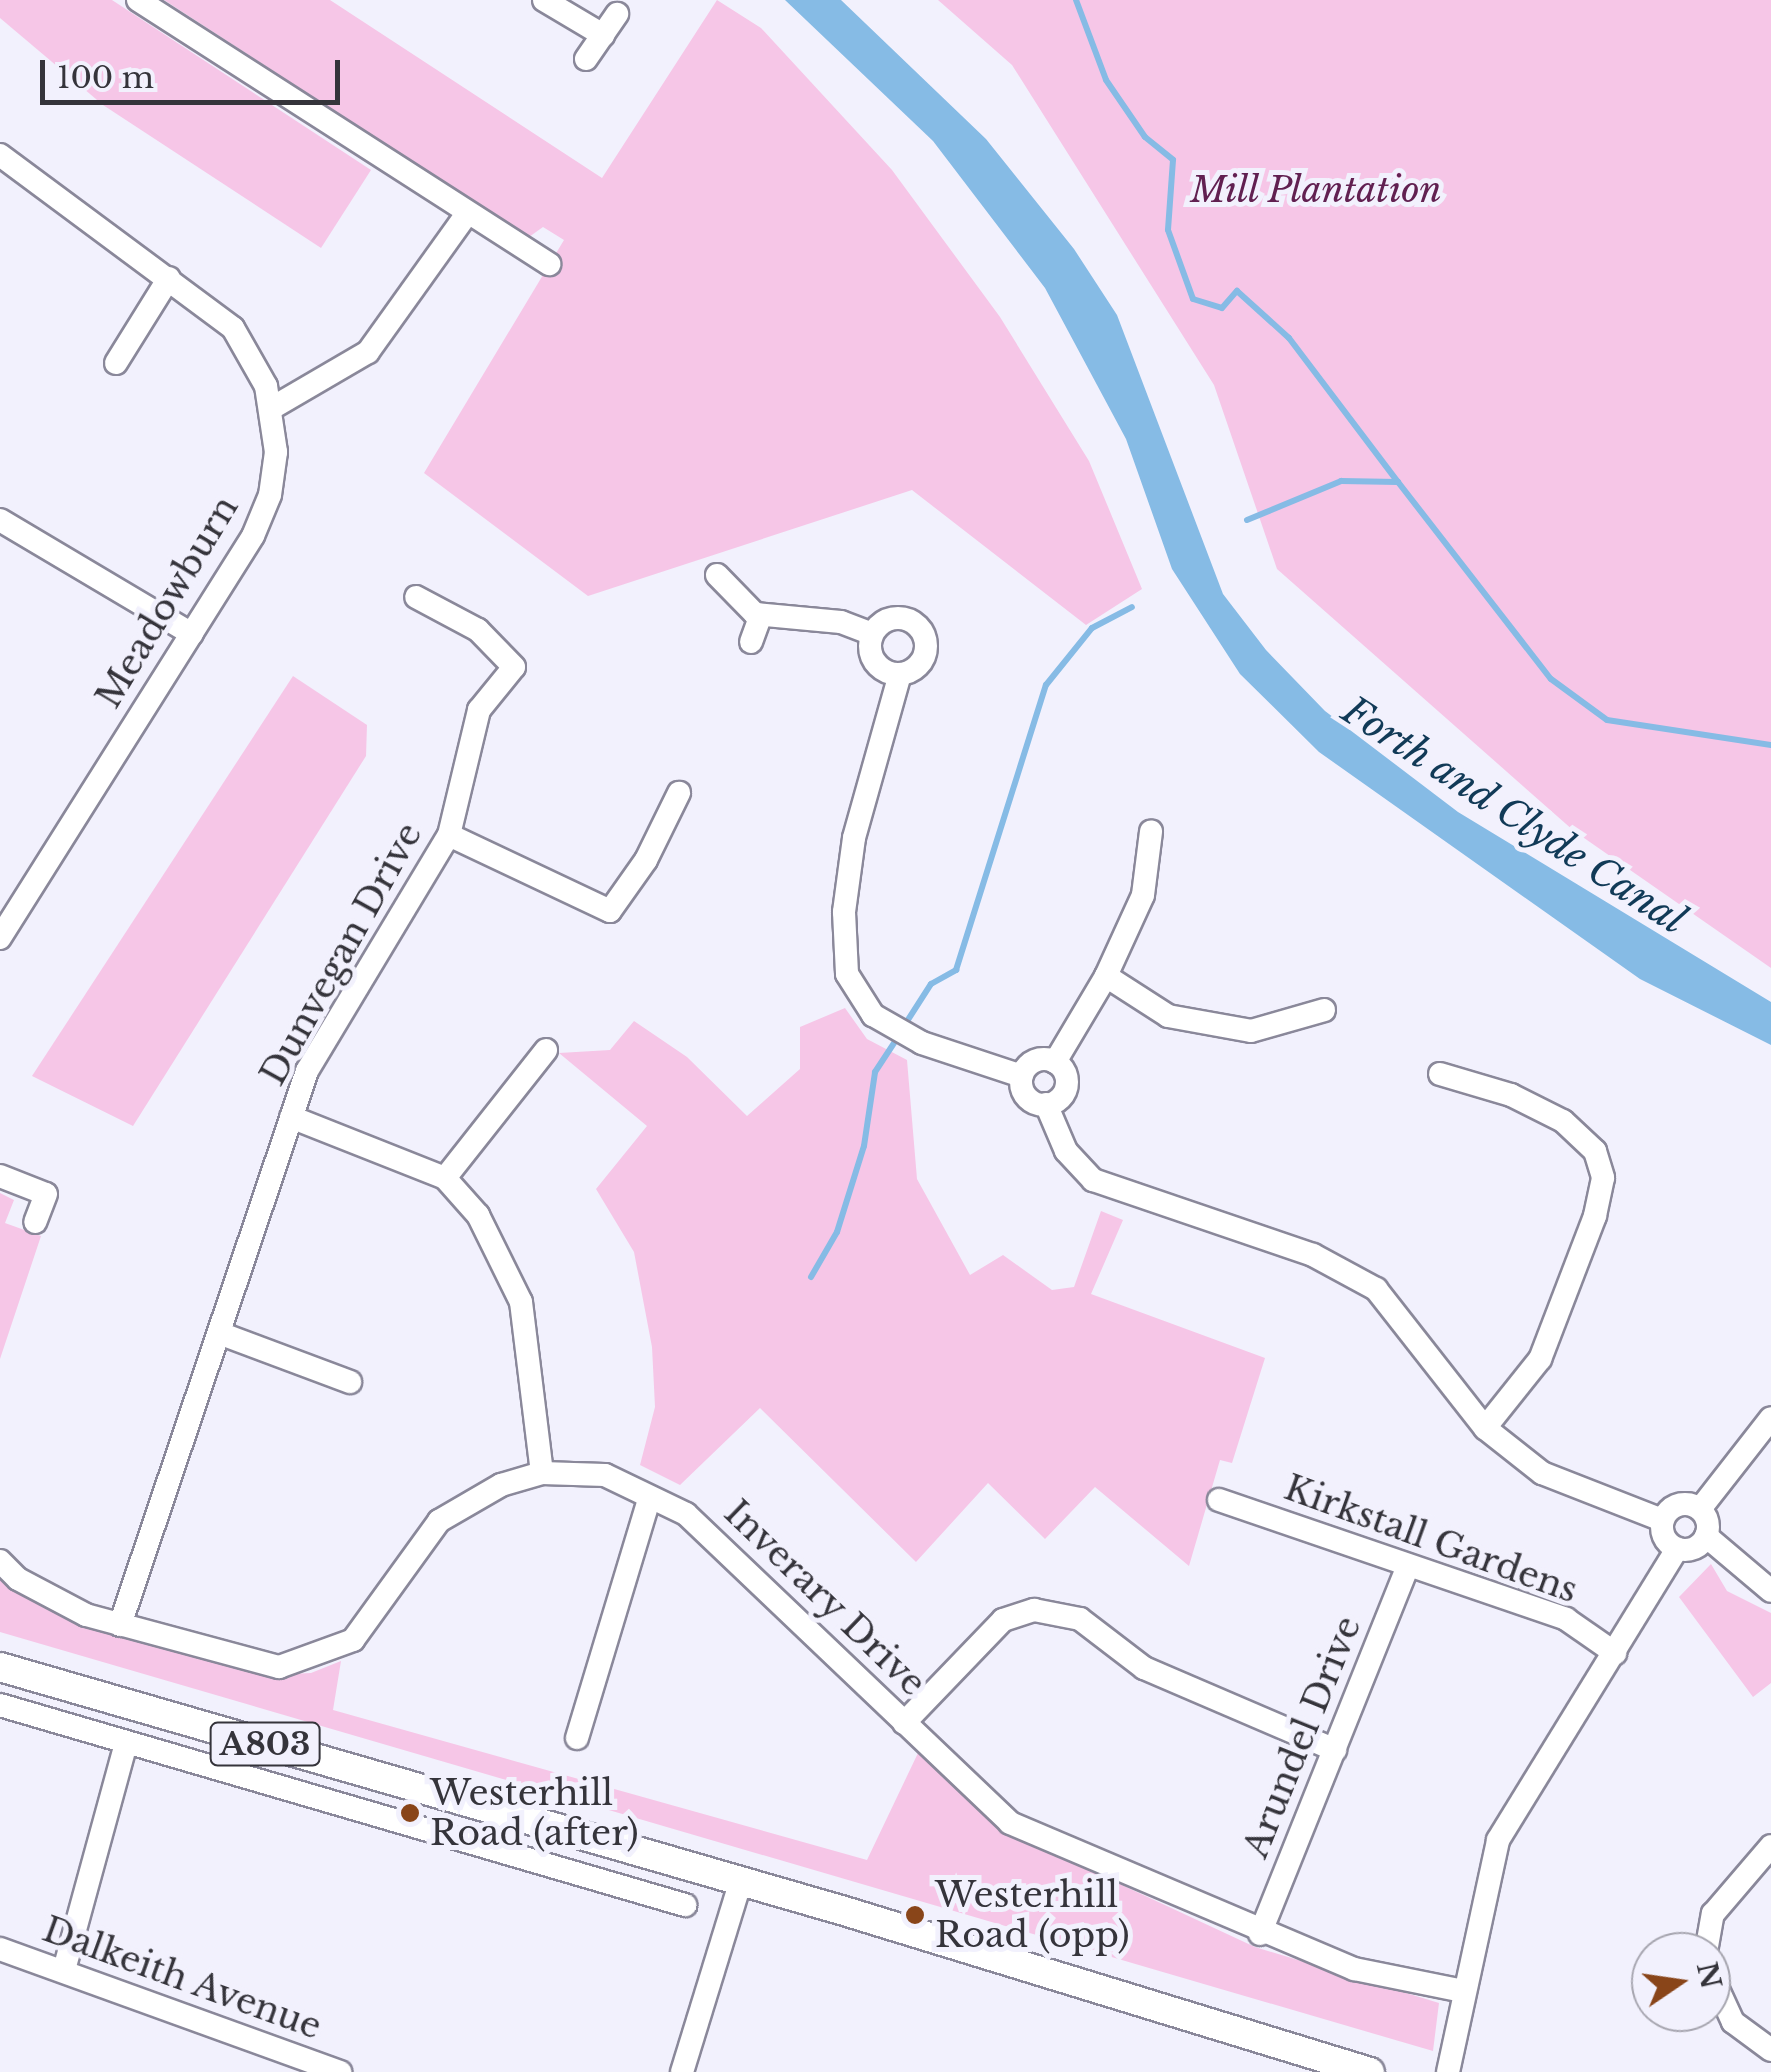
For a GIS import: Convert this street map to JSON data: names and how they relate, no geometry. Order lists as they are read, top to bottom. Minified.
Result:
{"streets":{"main road":["A803"],"street":["Meadowburn","Dunvegan Drive","Kirkstall Gardens","Inverary Drive","Arundel Drive","Dalkeith Avenue"]},"crossings":[["Dunvegan Drive","Inverary Drive"],["Kirkstall Gardens","Arundel Drive"],["Inverary Drive","Arundel Drive"]],"water":["Forth and Clyde Canal"],"parks":["Mill Plantation"],"places":["Westerhill Road (after)","Westerhill Road (opp)"],"scale_bar":"100 m","north":"right"}
